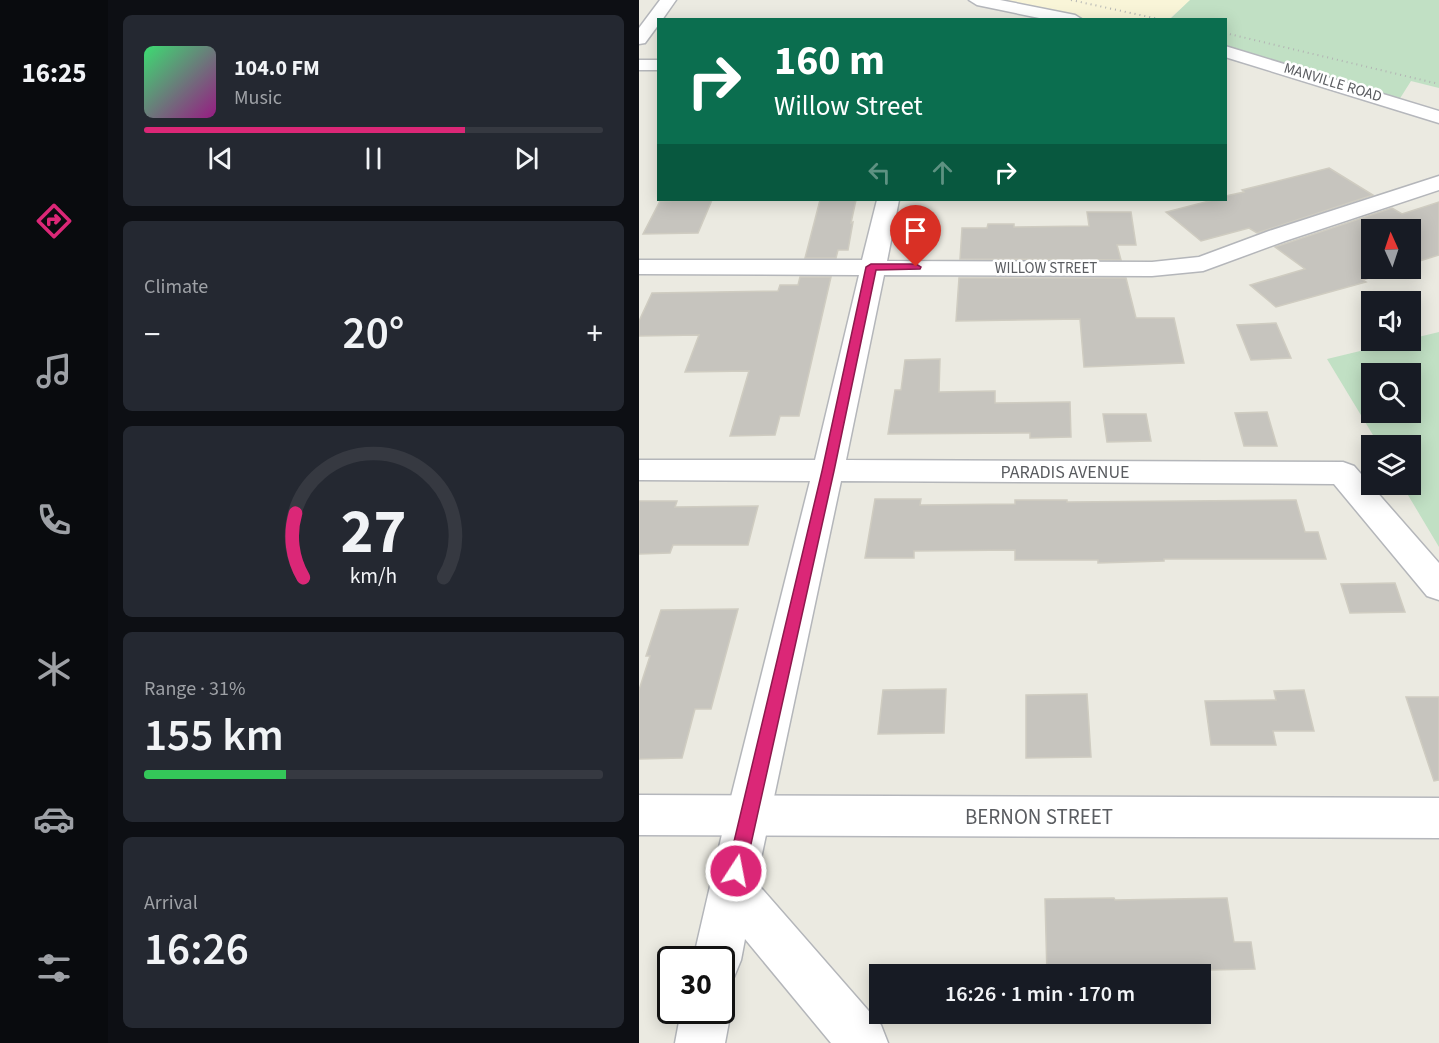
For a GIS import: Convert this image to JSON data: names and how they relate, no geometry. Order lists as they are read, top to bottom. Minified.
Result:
{"streets":{"street":["MANVILLE ROAD","WILLOW STREET","PARADIS AVENUE","BERNON STREET"]},"north":"top","page":{"tabs":"16:25","turn":["160 m","Willow Street"],"song":["104.0 FM","Music"],"tile":["Climate",["Range · 31%","155 km"],["Arrival","16:26"]],"heat":["−","20°","+"],"limit":"30","trip":"16:26 · 1 min · 170 m","gauge":["27","km/h"]}}
